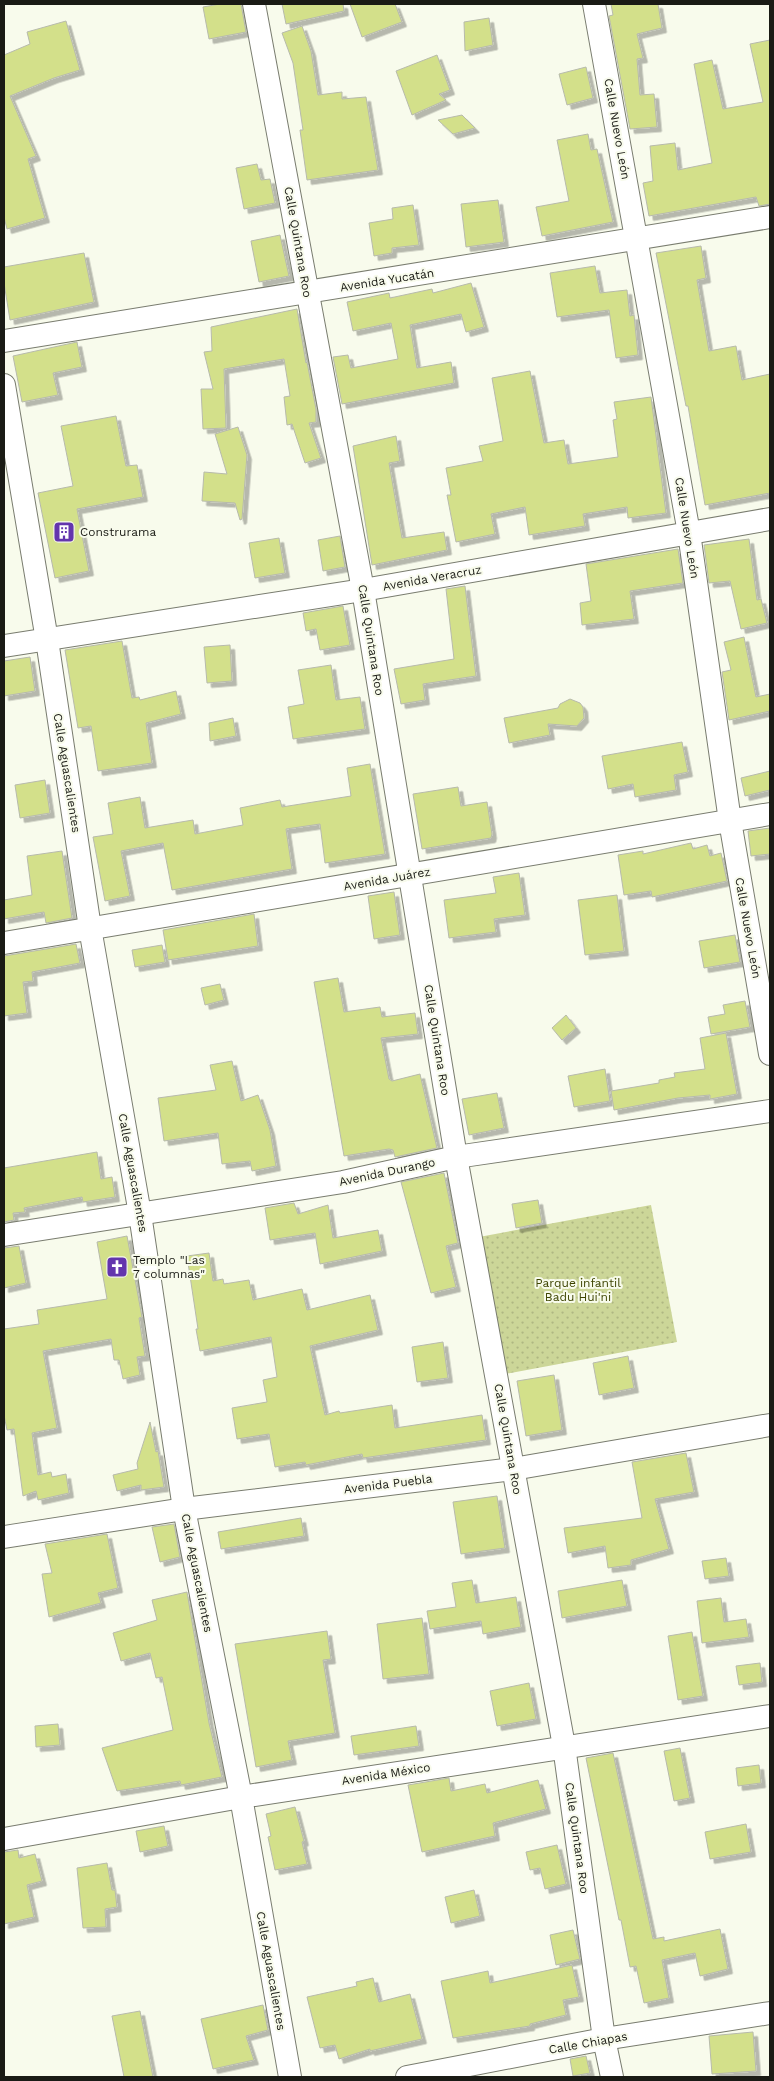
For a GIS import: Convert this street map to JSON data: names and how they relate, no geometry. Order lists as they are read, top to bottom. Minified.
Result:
{"streets":{"street":["Calle Nuevo León","Calle Quintana Roo","Avenida Yucatán","Avenida Veracruz","Calle Aguascalientes","Avenida Juárez","Avenida Durango","Avenida Puebla","Avenida México","Calle Chiapas"]},"crossings":[["Calle Nuevo León","Avenida Yucatán"],["Calle Nuevo León","Avenida Veracruz"],["Calle Nuevo León","Avenida Juárez"],["Calle Quintana Roo","Avenida Yucatán"],["Calle Quintana Roo","Avenida Veracruz"],["Calle Quintana Roo","Avenida Juárez"],["Calle Quintana Roo","Avenida Durango"],["Calle Quintana Roo","Avenida Puebla"],["Calle Quintana Roo","Avenida México"],["Calle Quintana Roo","Calle Chiapas"],["Avenida Veracruz","Calle Aguascalientes"],["Calle Aguascalientes","Avenida Juárez"],["Calle Aguascalientes","Avenida Durango"],["Calle Aguascalientes","Avenida Puebla"],["Calle Aguascalientes","Avenida México"]],"parks":["Parque infantil Badu Hui'ni"],"places":{"building":["Construrama"],"church":["Templo \"Las 7 columnas\""]}}
